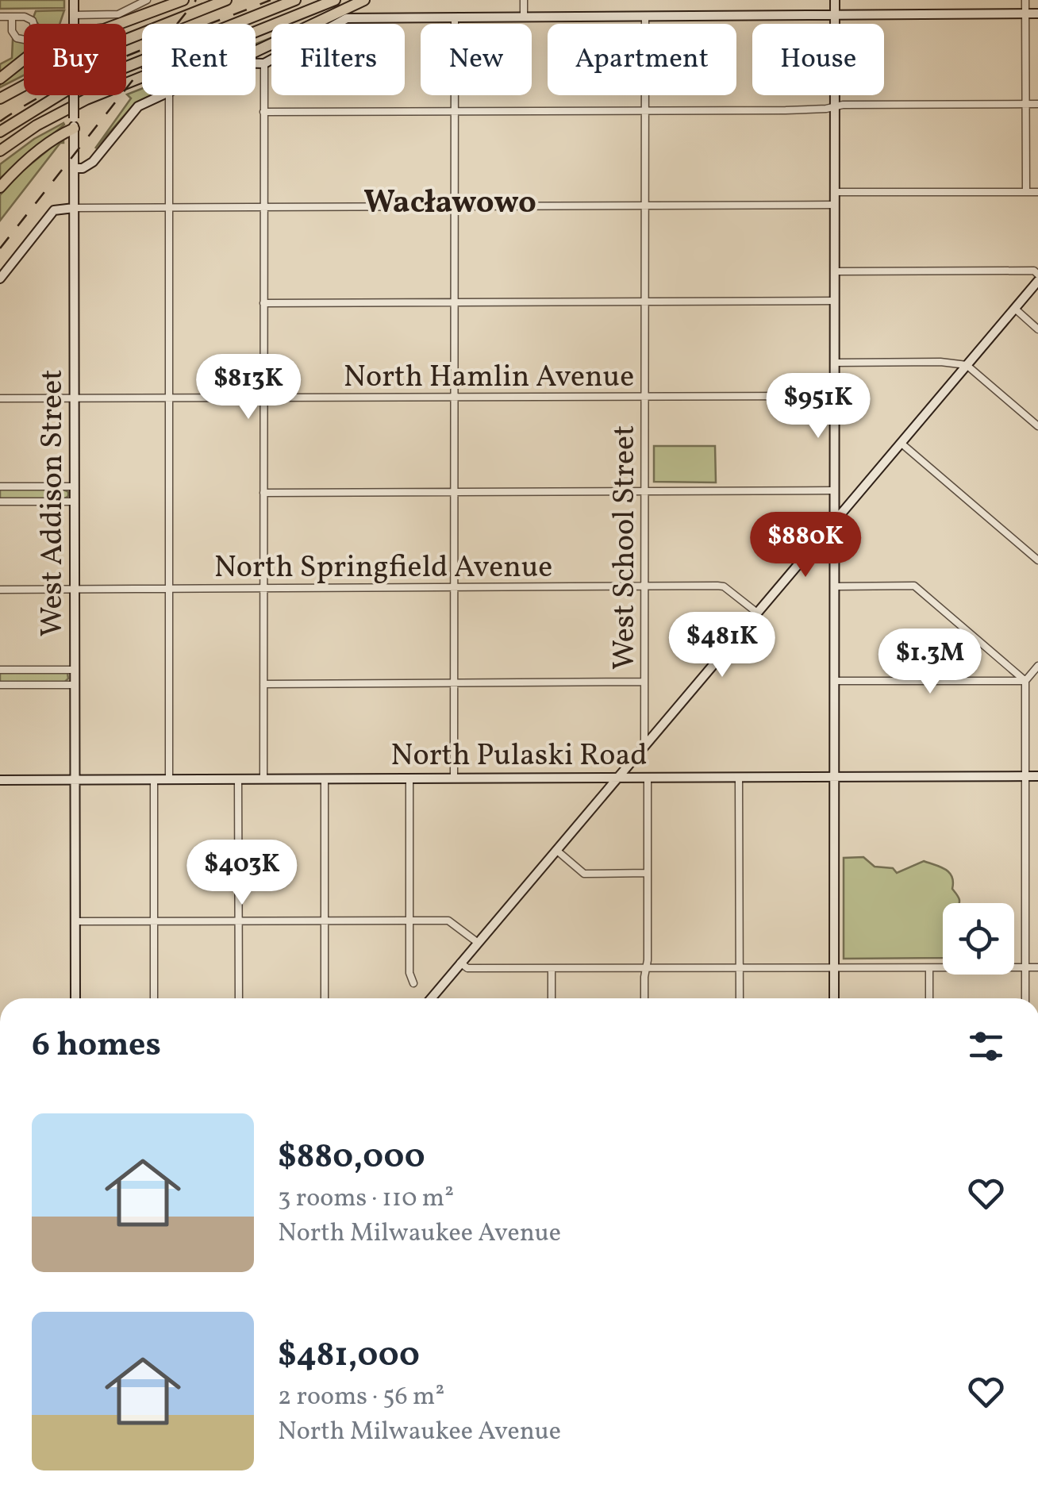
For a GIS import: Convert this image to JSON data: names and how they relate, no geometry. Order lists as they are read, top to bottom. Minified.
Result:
{"streets":{"main road":["West Addison Street","North Pulaski Road"],"street":["North Hamlin Avenue","West School Street","North Springfield Avenue"]},"crossings":[["North Hamlin Avenue","West Addison Street"],["North Hamlin Avenue","West School Street"],["West Addison Street","North Springfield Avenue"],["West Addison Street","North Pulaski Road"],["West School Street","North Springfield Avenue"]],"districts":["Wacławowo"],"page":{"chip":["Buy","Rent","Filters","New","Apartment","House"],"price":["$813K","$951K","$880K","$481K","$1.3M","$403K"],"heading":"6 homes","list":[{"name":"$880,000","note":"3 rooms · 110 m² · North Milwaukee Avenue"},{"name":"$481,000","note":"2 rooms · 56 m² · North Milwaukee Avenue"}]}}
